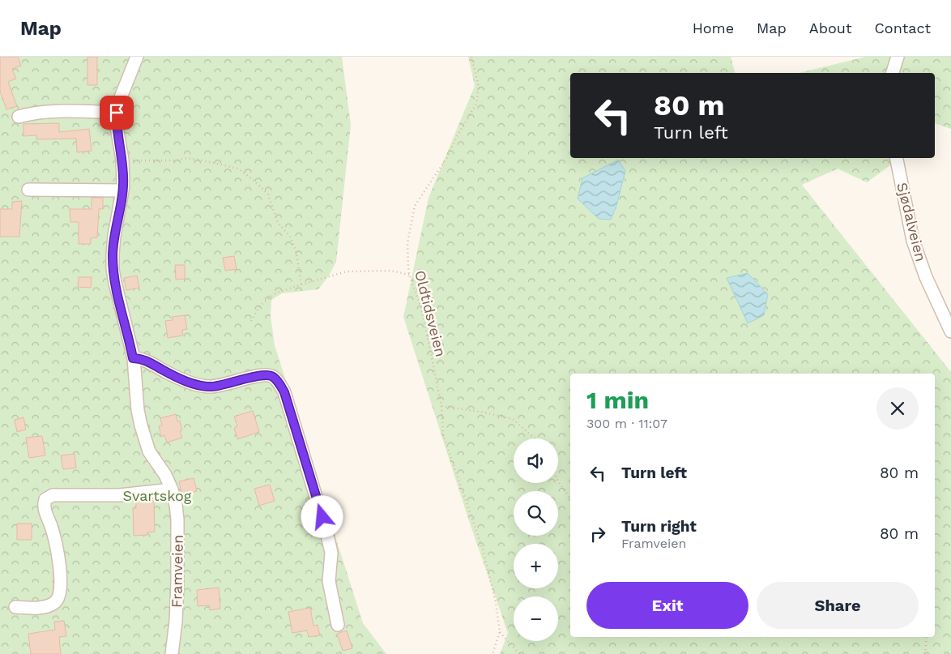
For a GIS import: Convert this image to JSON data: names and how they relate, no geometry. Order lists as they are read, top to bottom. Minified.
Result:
{"streets":{"street":["Sjødalveien","Framveien"],"path":["Oldtidsveien"]},"parks":["Svartskog"],"page":{"header":"Map","nav":["Home","Map","About","Contact"],"turn":["80 m","Turn left"],"heading":["1 min","300 m · 11:07"],"map_buttons":["+","−"],"list":[{"name":"Turn left","value":"80 m"},{"name":"Turn right","note":"Framveien","value":"80 m"}],"buttons":["Exit","Share"]}}
